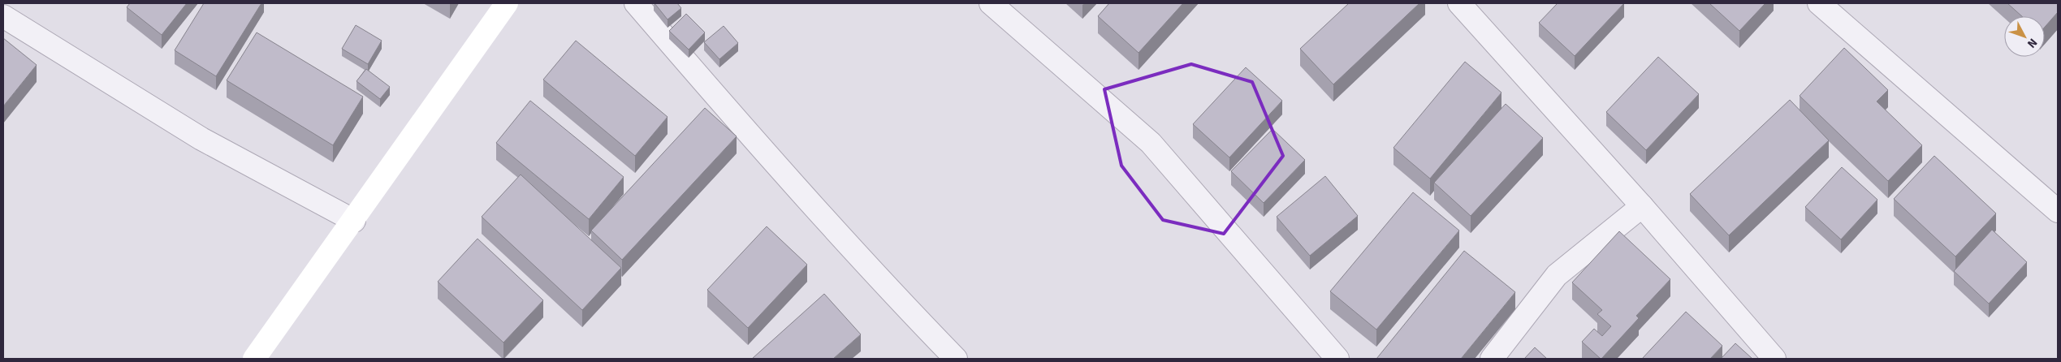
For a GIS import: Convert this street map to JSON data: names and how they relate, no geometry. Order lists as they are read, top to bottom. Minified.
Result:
{"north":"bottom right"}
